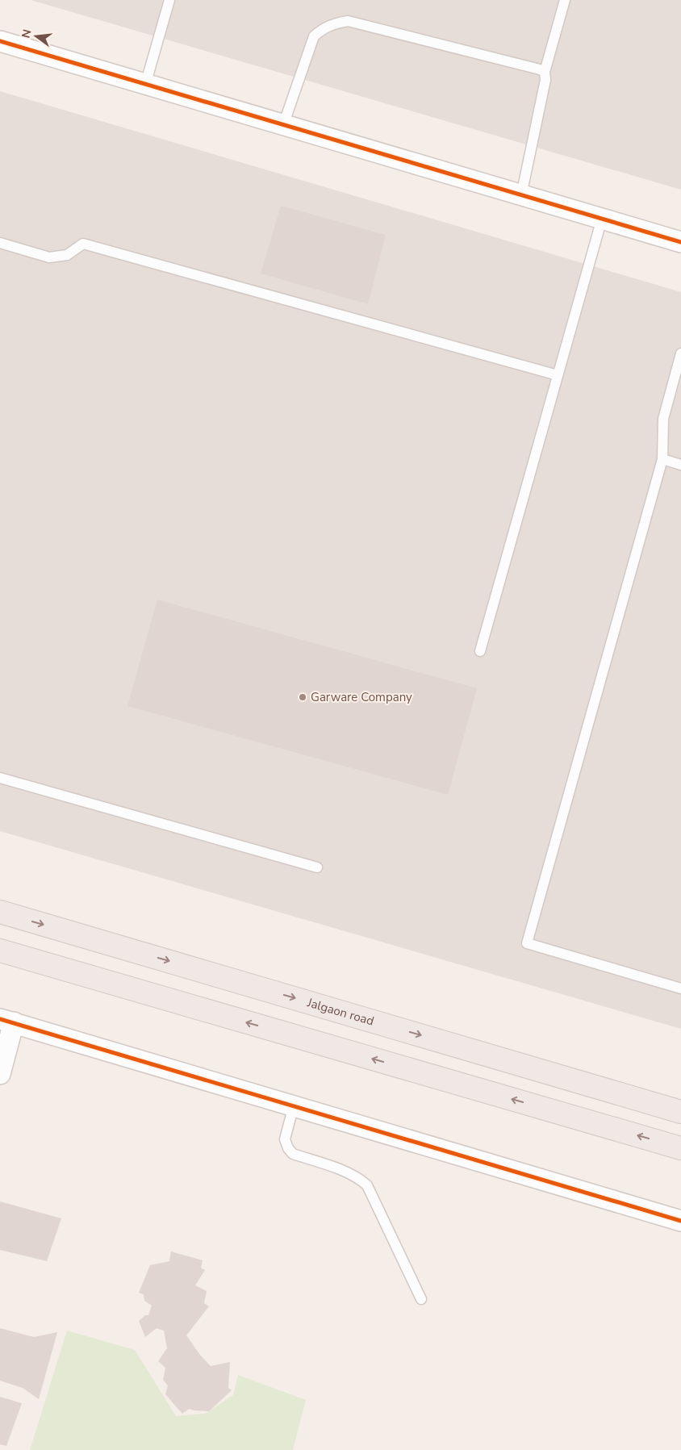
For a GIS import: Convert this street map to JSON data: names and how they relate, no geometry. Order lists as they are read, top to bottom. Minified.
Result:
{"streets":{"highway":["Jalgaon road"]},"places":["Garware Company"],"north":"left"}
